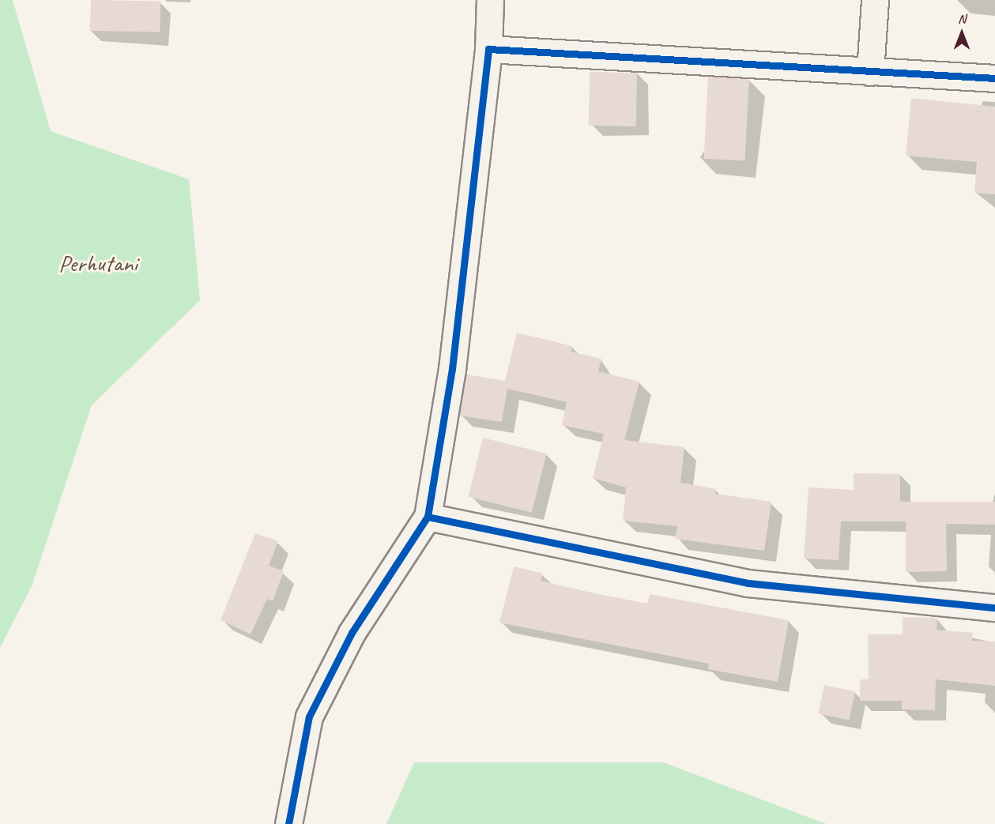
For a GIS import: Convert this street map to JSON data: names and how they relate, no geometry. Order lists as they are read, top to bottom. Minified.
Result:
{"parks":["Perhutani"],"north":"top"}
